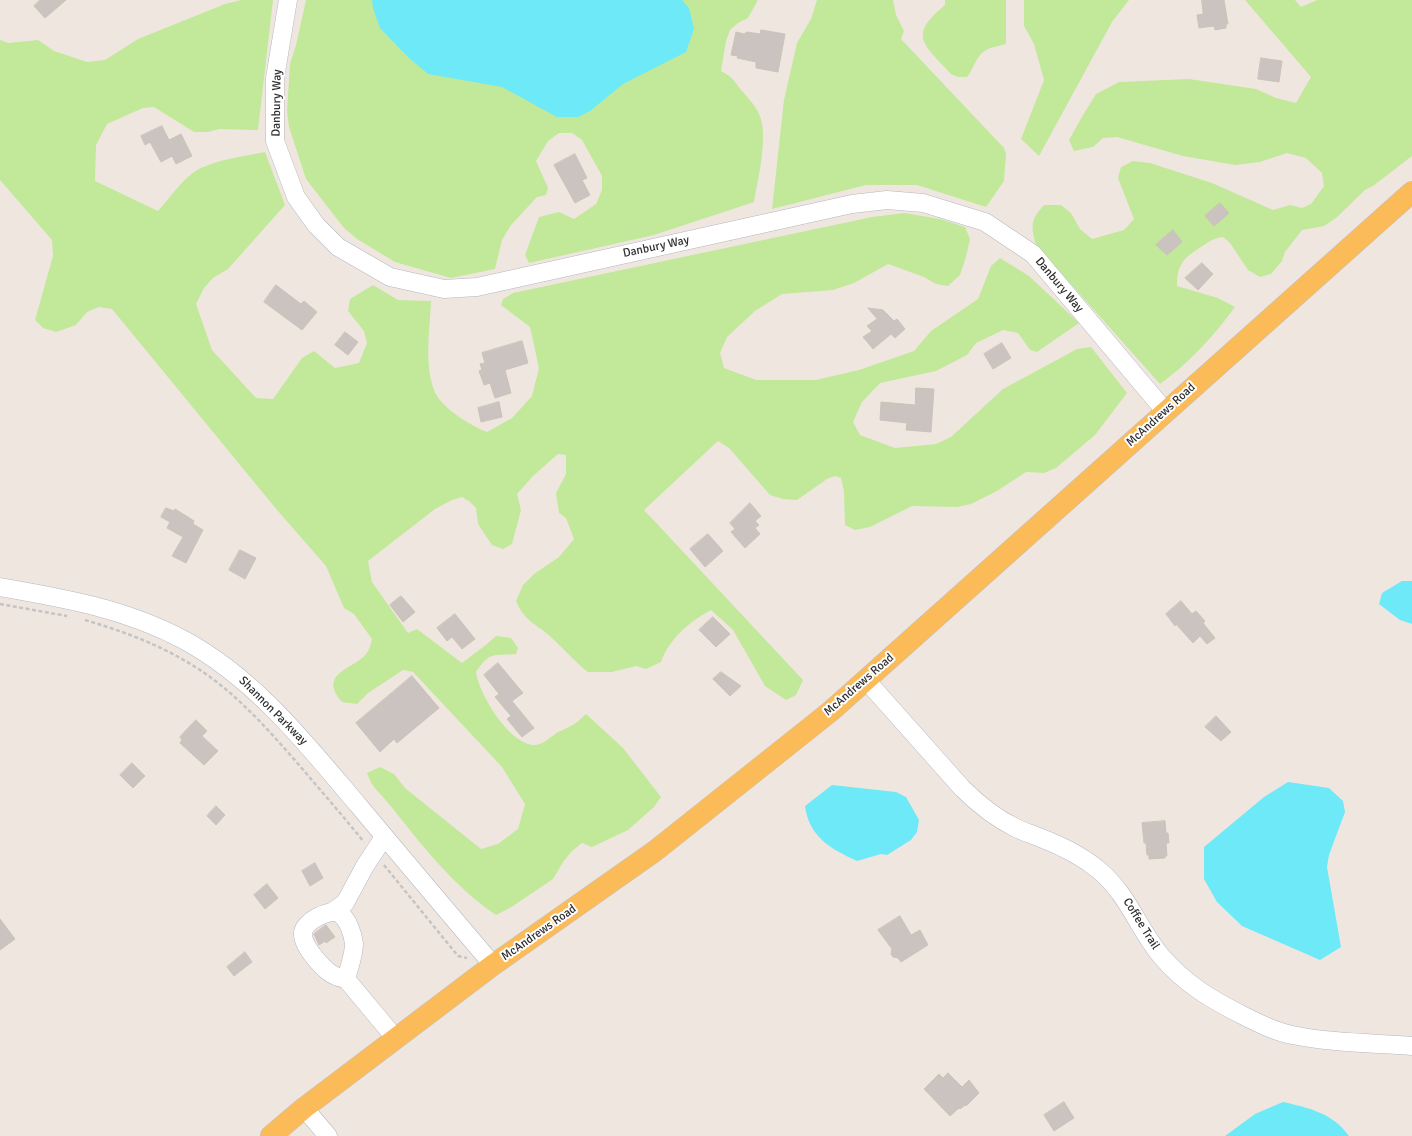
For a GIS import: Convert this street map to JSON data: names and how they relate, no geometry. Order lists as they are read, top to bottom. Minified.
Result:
{"streets":{"main road":["McAndrews Road"],"street":["Danbury Way","Shannon Parkway","Coffee Trail"]},"crossings":[["Danbury Way","McAndrews Road"],["McAndrews Road","Shannon Parkway"],["McAndrews Road","Coffee Trail"]]}
